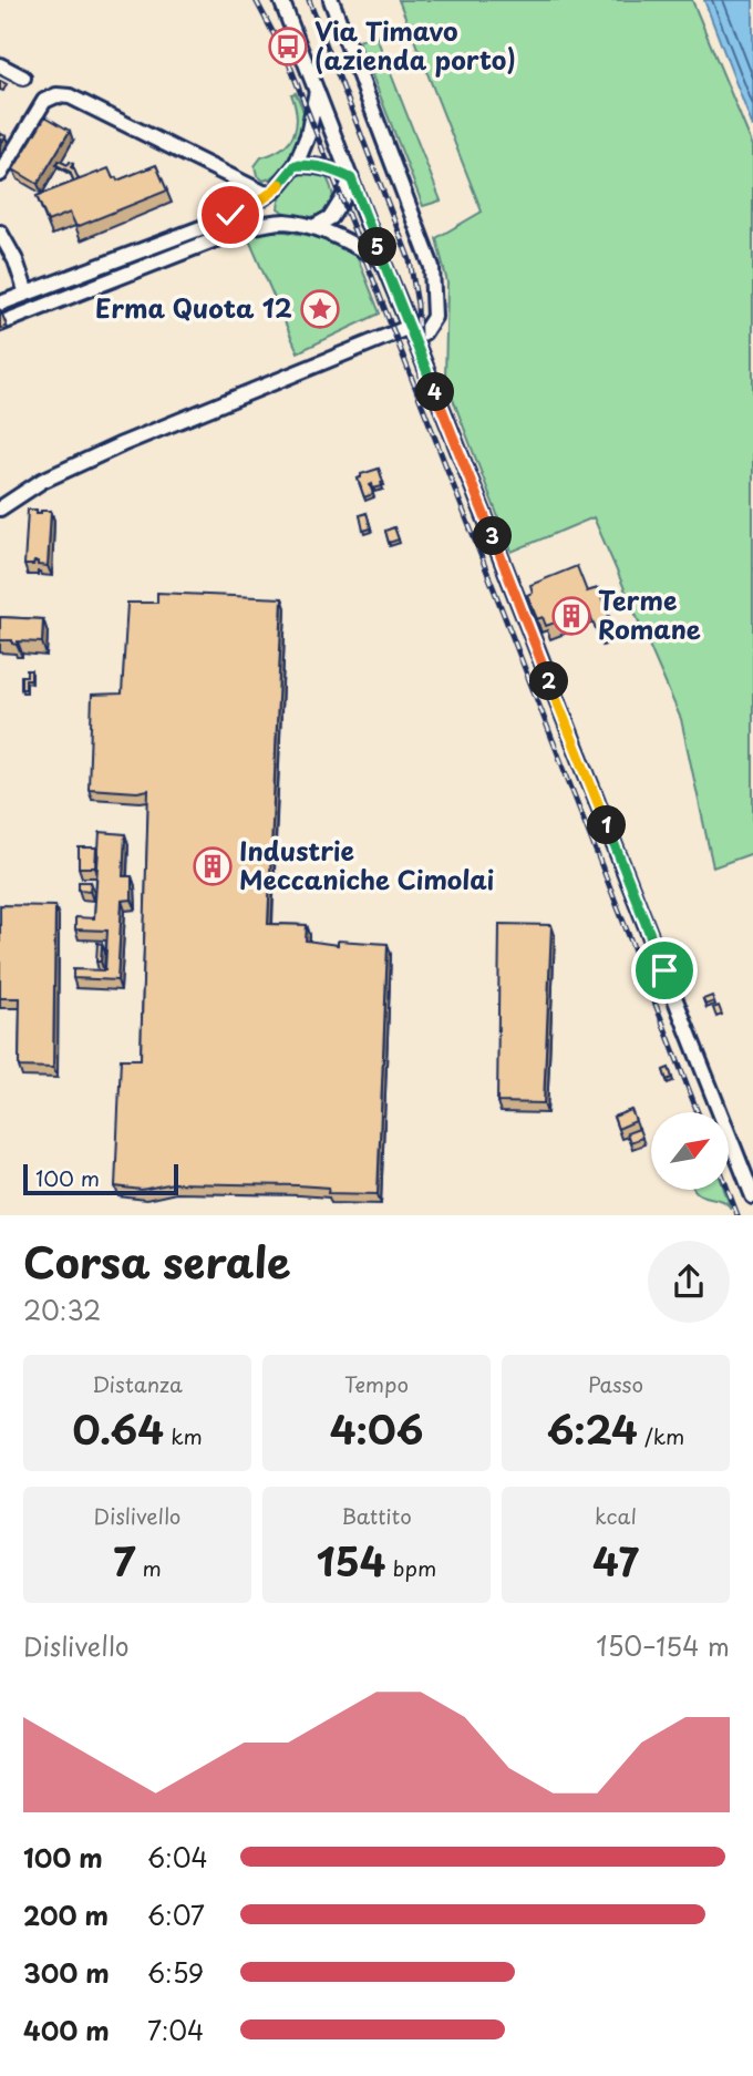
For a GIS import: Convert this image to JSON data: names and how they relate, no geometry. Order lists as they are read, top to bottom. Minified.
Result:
{"places":{"bus stop":["Via Timavo (azienda porto)"],"place":["Erma Quota 12"],"building":["Terme Romane","Industrie Meccaniche Cimolai"]},"scale_bar":"100 m","north":"top right","page":{"pins":["5","4","3","2","1"],"scale":"100 m","heading":["Corsa serale","20:32"],"stats":[["Distanza","0.64 km"],["Tempo","4:06"],["Passo","6:24 /km"],["Dislivello","7 m"],["Battito","154 bpm"],["kcal","47"]],"chart":["Dislivello","150–154 m"],"list":[{"name":"100 m","note":"6:04"},{"name":"200 m","note":"6:07"},{"name":"300 m","note":"6:59"},{"name":"400 m","note":"7:04"}]}}
